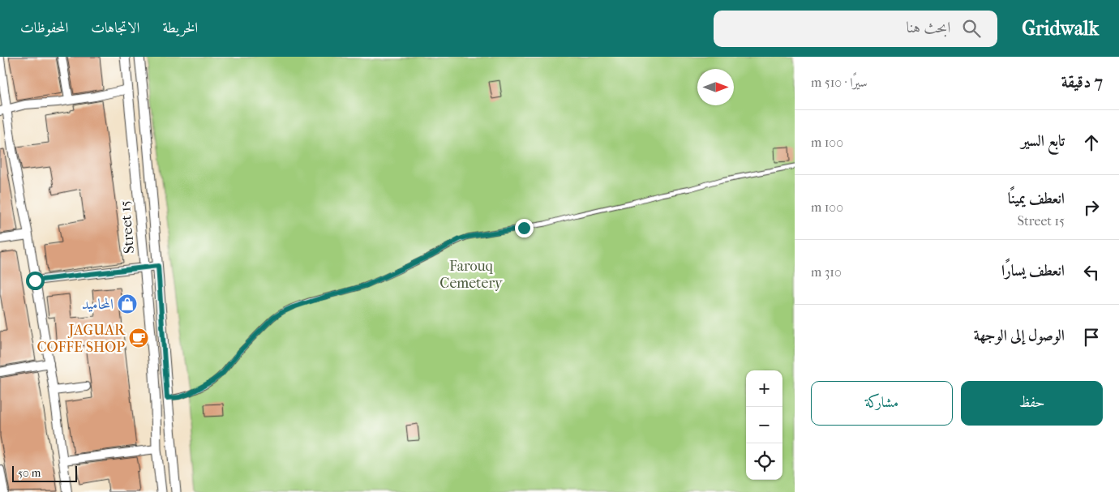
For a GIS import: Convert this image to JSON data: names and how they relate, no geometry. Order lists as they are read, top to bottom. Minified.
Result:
{"streets":{"street":["Street 15"]},"parks":["Farouq Cemetery"],"places":{"shop":["المحاميد"],"cafe":["JAGUAR COFFE SHOP"]},"scale_bar":"50 m","north":"right","page":{"header":"Gridwalk","search":"ابحث هنا","nav":["الخريطة","الاتجاهات","المحفوظات"],"heading":["7 دقيقة","سيرًا · 510 m"],"list":[["تابع السير","100 m"],["انعطف يمينًا","Street 15","100 m"],["انعطف يسارًا","310 m"],"الوصول إلى الوجهة"],"buttons":["حفظ","مشاركة"],"map_buttons":["+","−"],"scale":"50 m"}}
